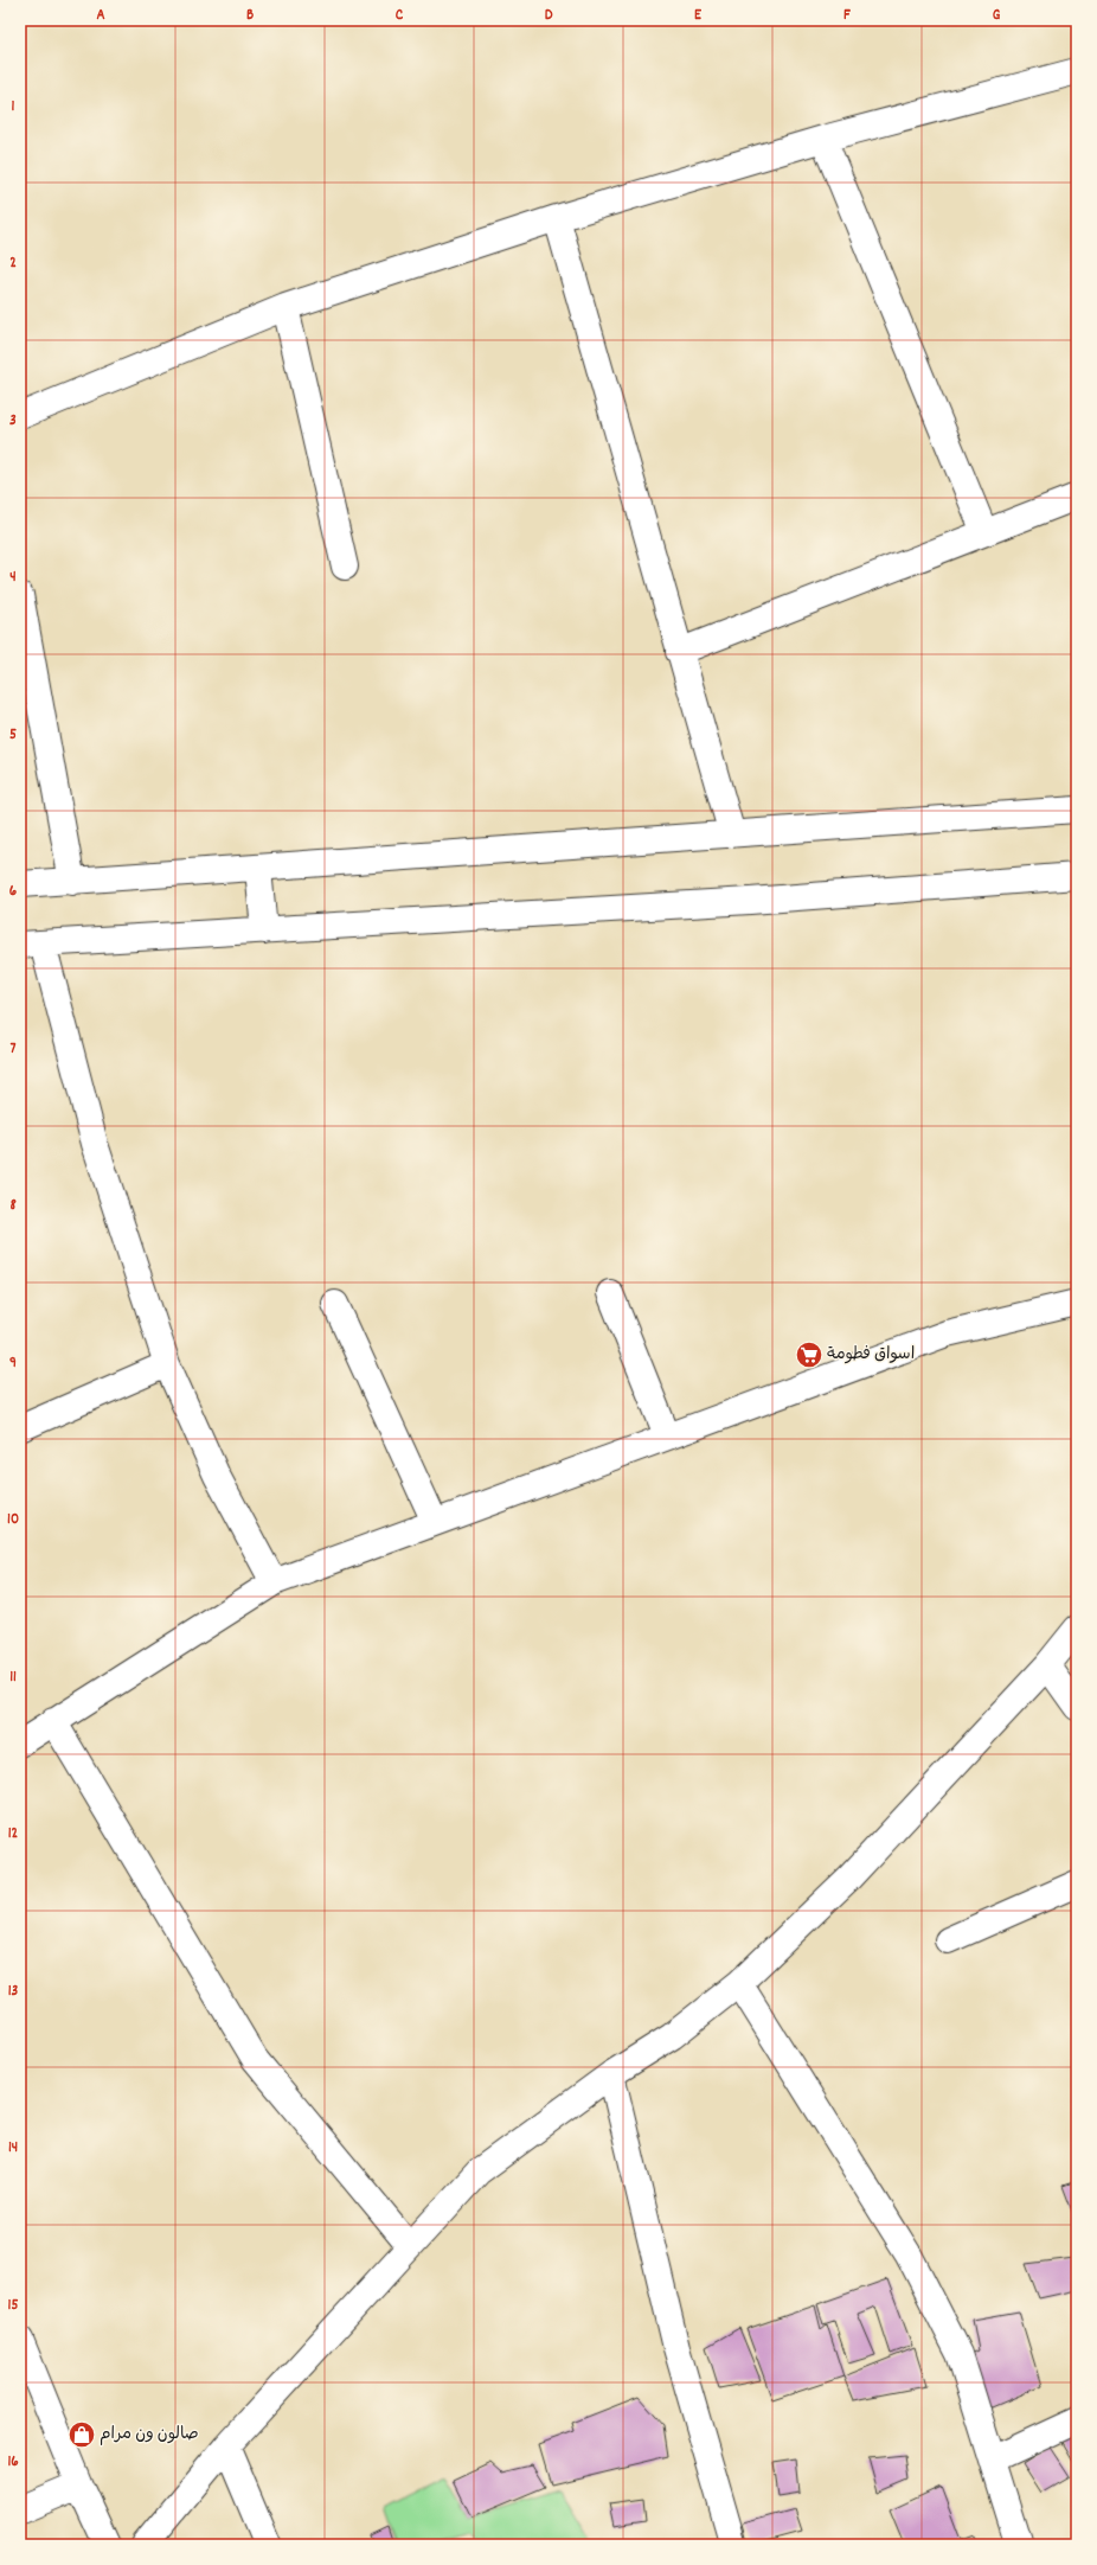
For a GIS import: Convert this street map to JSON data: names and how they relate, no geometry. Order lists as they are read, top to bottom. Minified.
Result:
{"places":{"supermarket":["اسواق فطومة"],"shop":["صالون ون مرام"]},"grid":{"columns":["A","B","C","D","E","F","G"],"rows":["1","2","3","4","5","6","7","8","9","10","11","12","13","14","15","16"]}}
